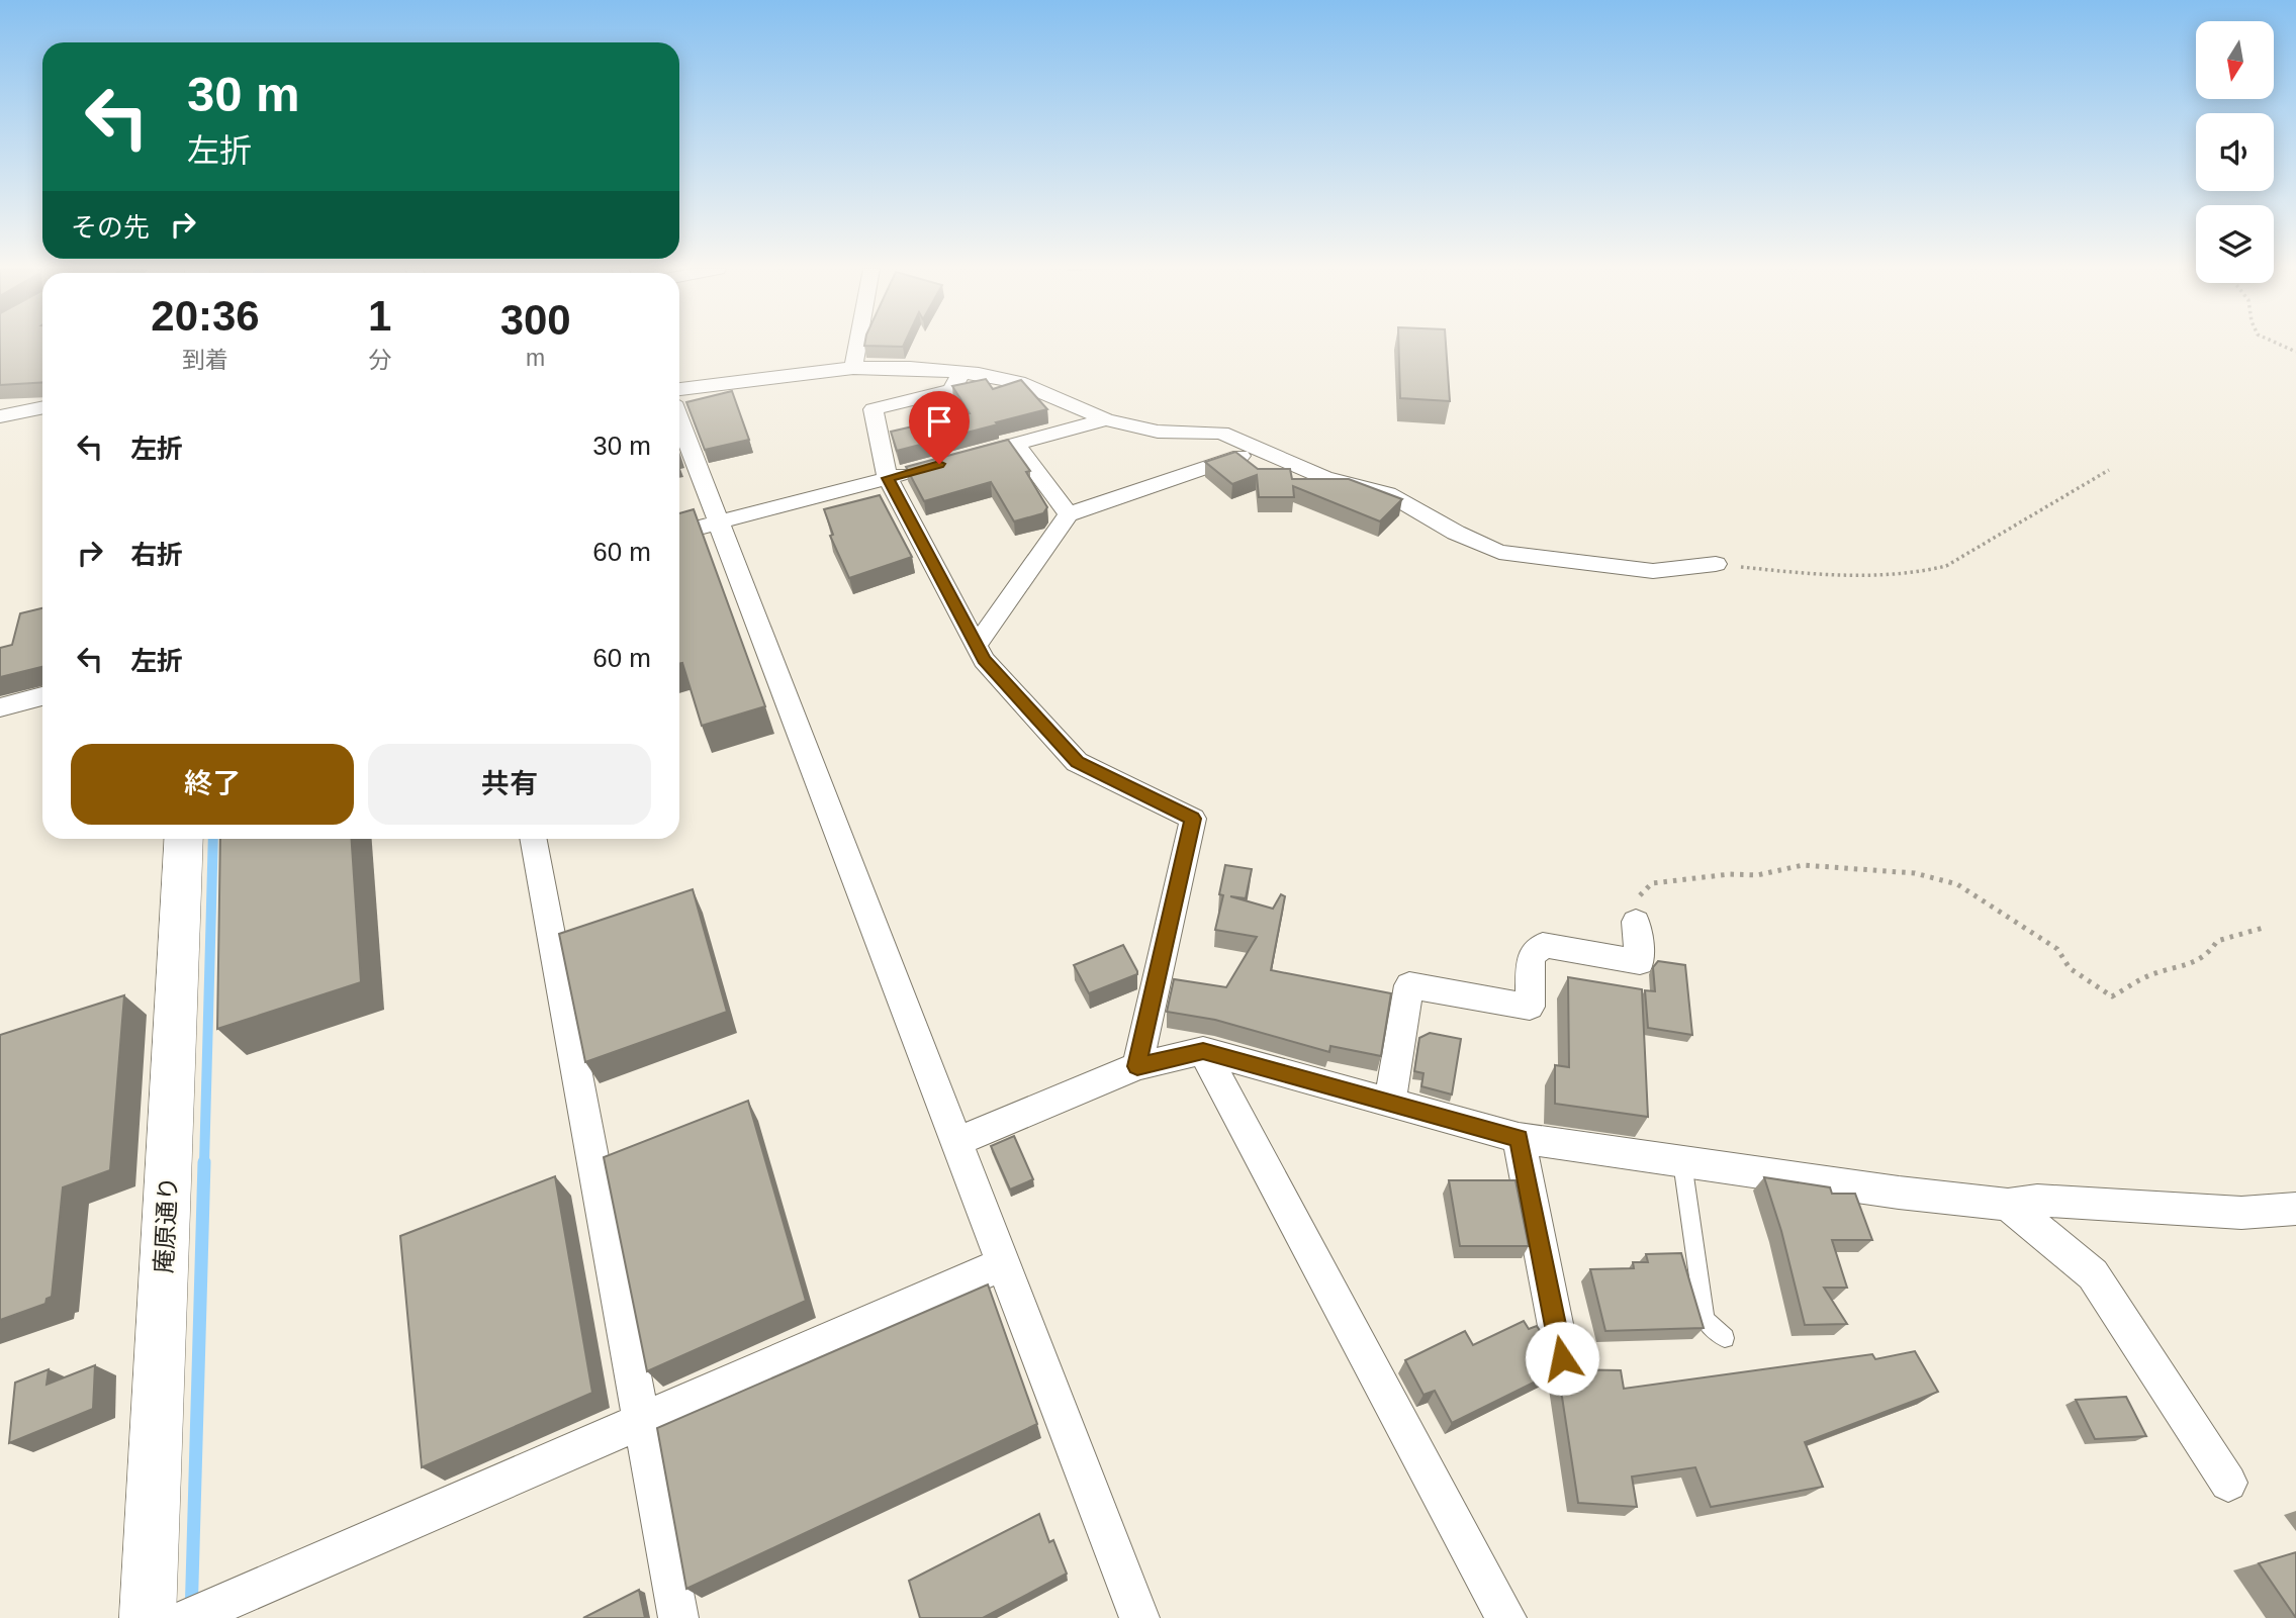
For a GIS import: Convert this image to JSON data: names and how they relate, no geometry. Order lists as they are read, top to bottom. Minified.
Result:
{"streets":{"street":["庵原通り"]},"north":"bottom","page":{"turn":["30 m","左折"],"then":"その先","eta":["20:36","到着","1","分","300","m"],"list":[{"name":"左折","value":"30 m"},{"name":"右折","value":"60 m"},{"name":"左折","value":"60 m"}],"buttons":["終了","共有"]}}
